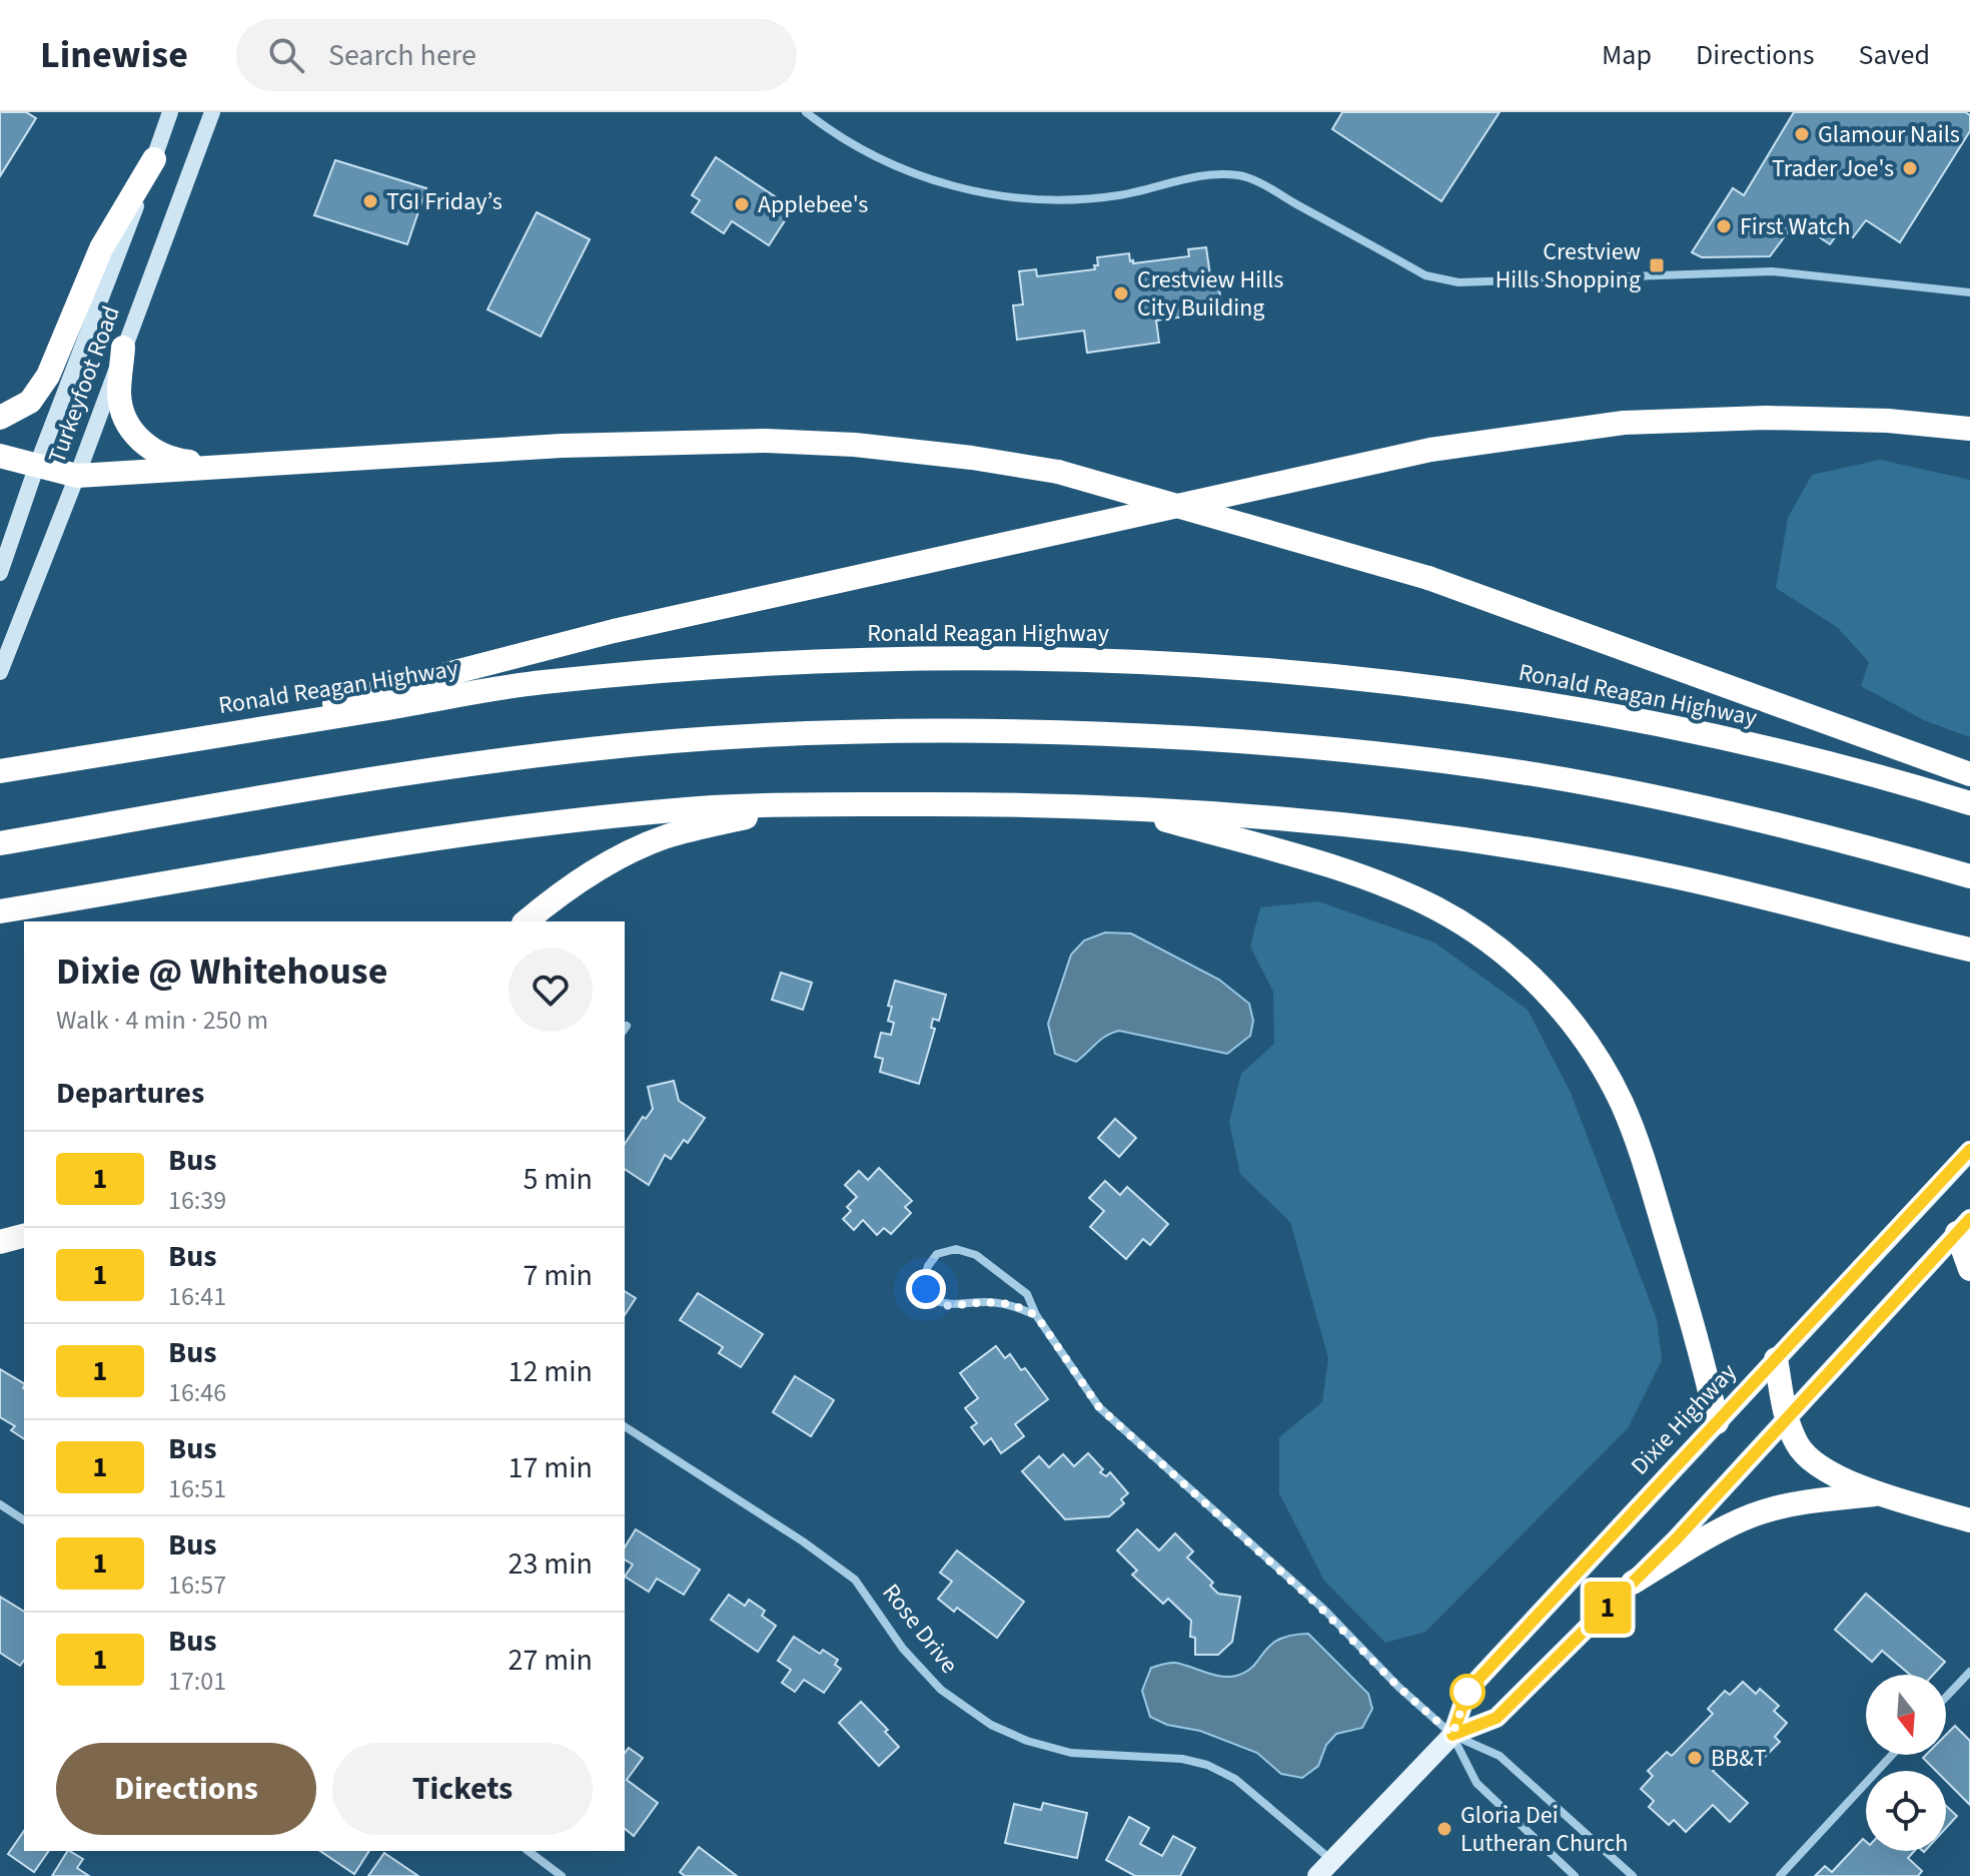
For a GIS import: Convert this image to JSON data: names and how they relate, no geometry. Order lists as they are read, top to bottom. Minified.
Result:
{"streets":{"highway":["Ronald Reagan Highway"],"main road":["Turkeyfoot Road","Dixie Highway"],"street":["Rose Drive"]},"crossings":[["Dixie Highway","Rose Drive"]],"places":{"other":["Glamour Nails","Trader Joe's","TGI Friday’s","Applebee's","First Watch","Crestview Hills City Building","BB&T","Gloria Dei Lutheran Church"],"transit":["Crestview Hills Shopping"]},"lines":["bus line 1"],"north":"bottom","page":{"header":"Linewise","search":"Search here","nav":["Map","Directions","Saved"],"on_map":"1","heading":[["Dixie @ Whitehouse","Walk · 4 min · 250 m"],"Departures"],"list":[{"mark":"1","name":"Bus","note":"16:39","value":"5 min"},{"mark":"1","name":"Bus","note":"16:41","value":"7 min"},{"mark":"1","name":"Bus","note":"16:46","value":"12 min"},{"mark":"1","name":"Bus","note":"16:51","value":"17 min"},{"mark":"1","name":"Bus","note":"16:57","value":"23 min"},{"mark":"1","name":"Bus","note":"17:01","value":"27 min"}],"buttons":["Directions","Tickets"]}}
